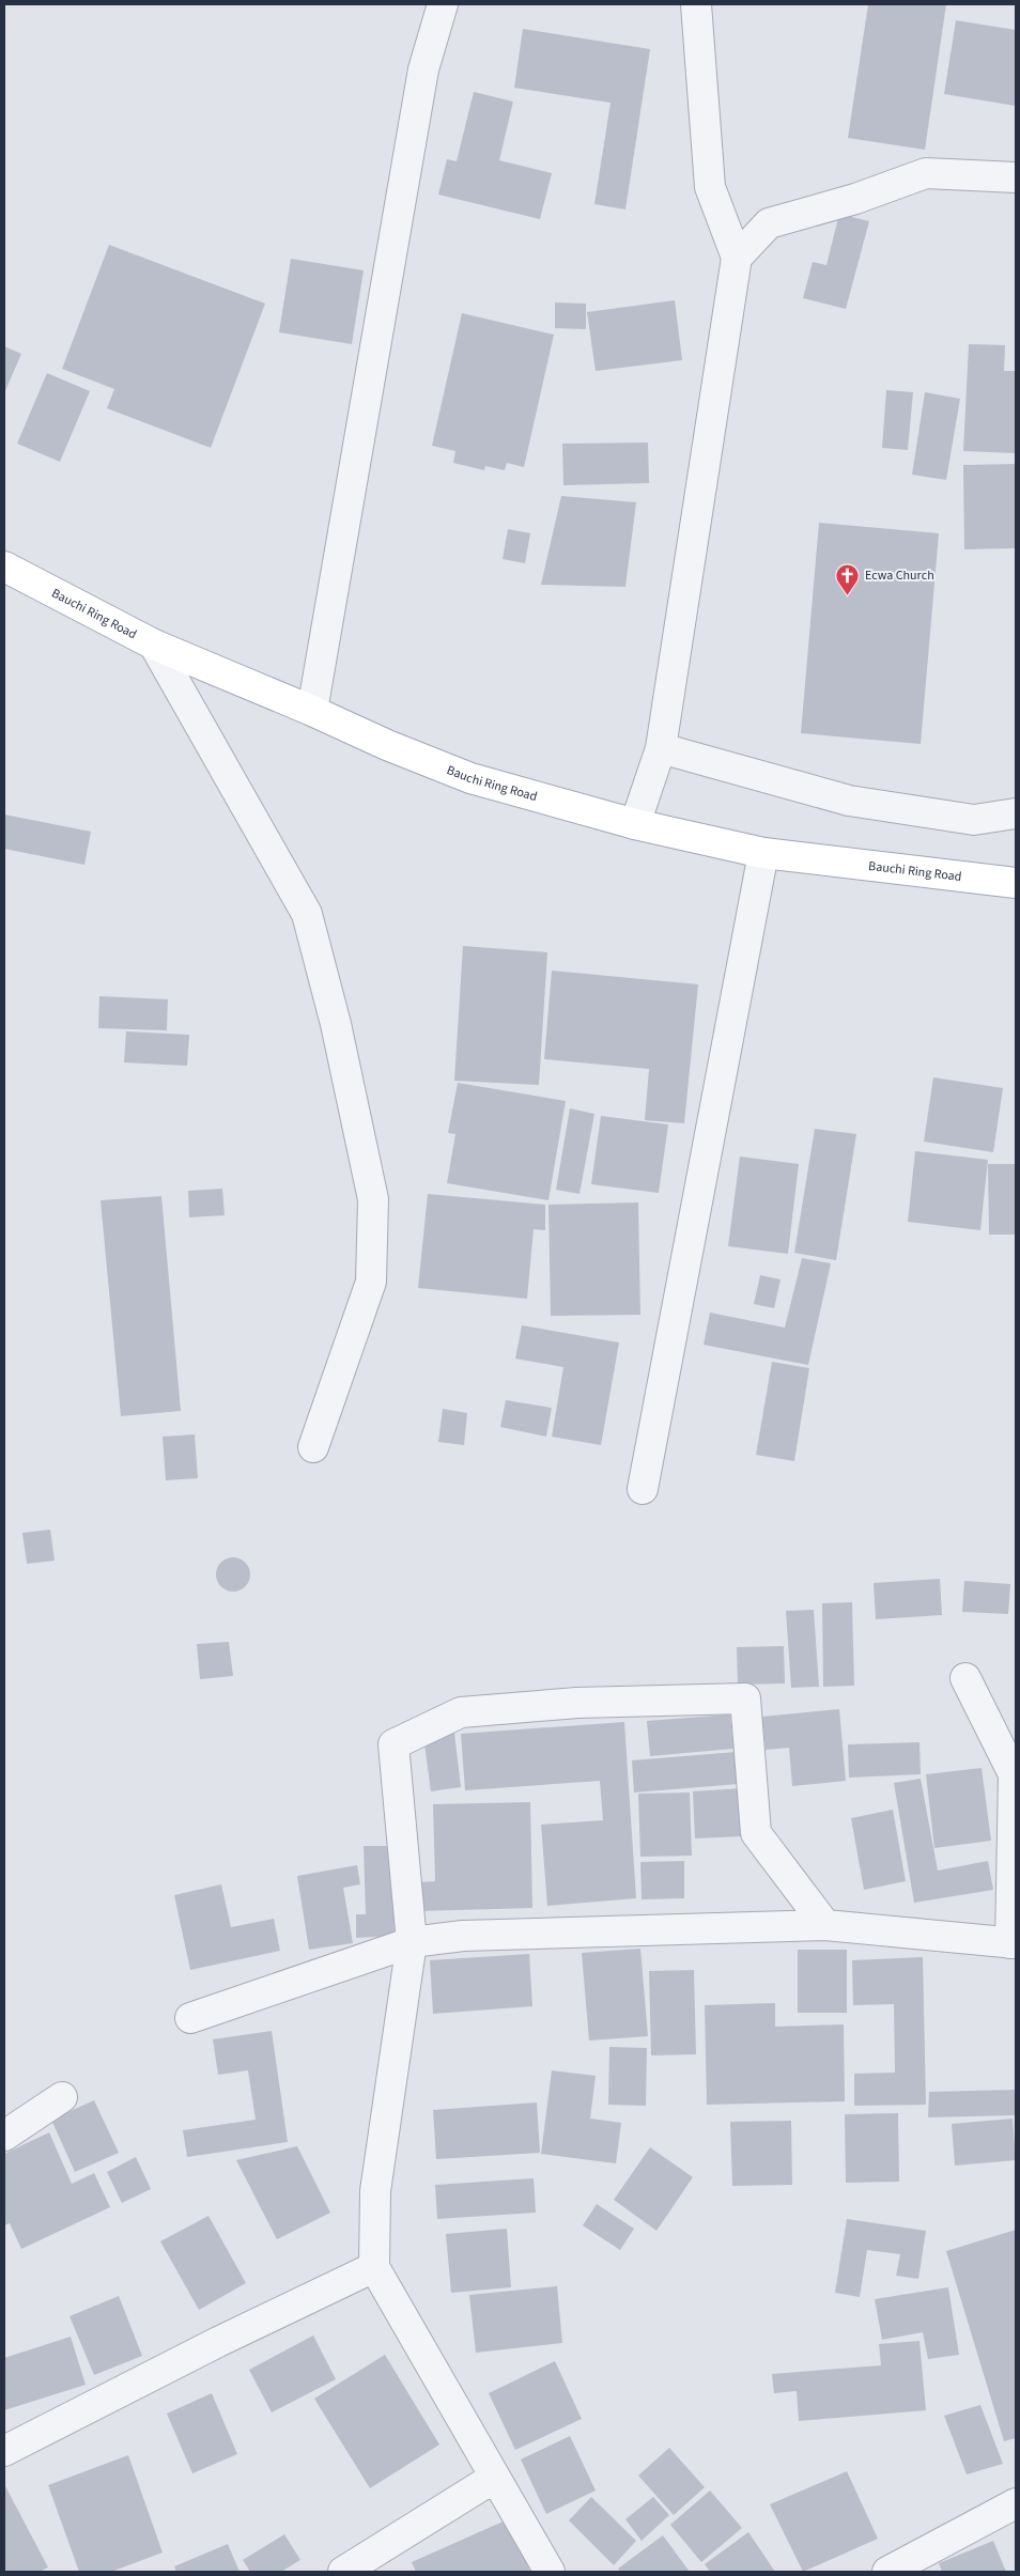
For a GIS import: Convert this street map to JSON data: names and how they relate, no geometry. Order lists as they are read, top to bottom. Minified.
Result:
{"streets":{"main road":["Bauchi Ring Road"]},"places":{"church":["Ecwa Church"]}}
